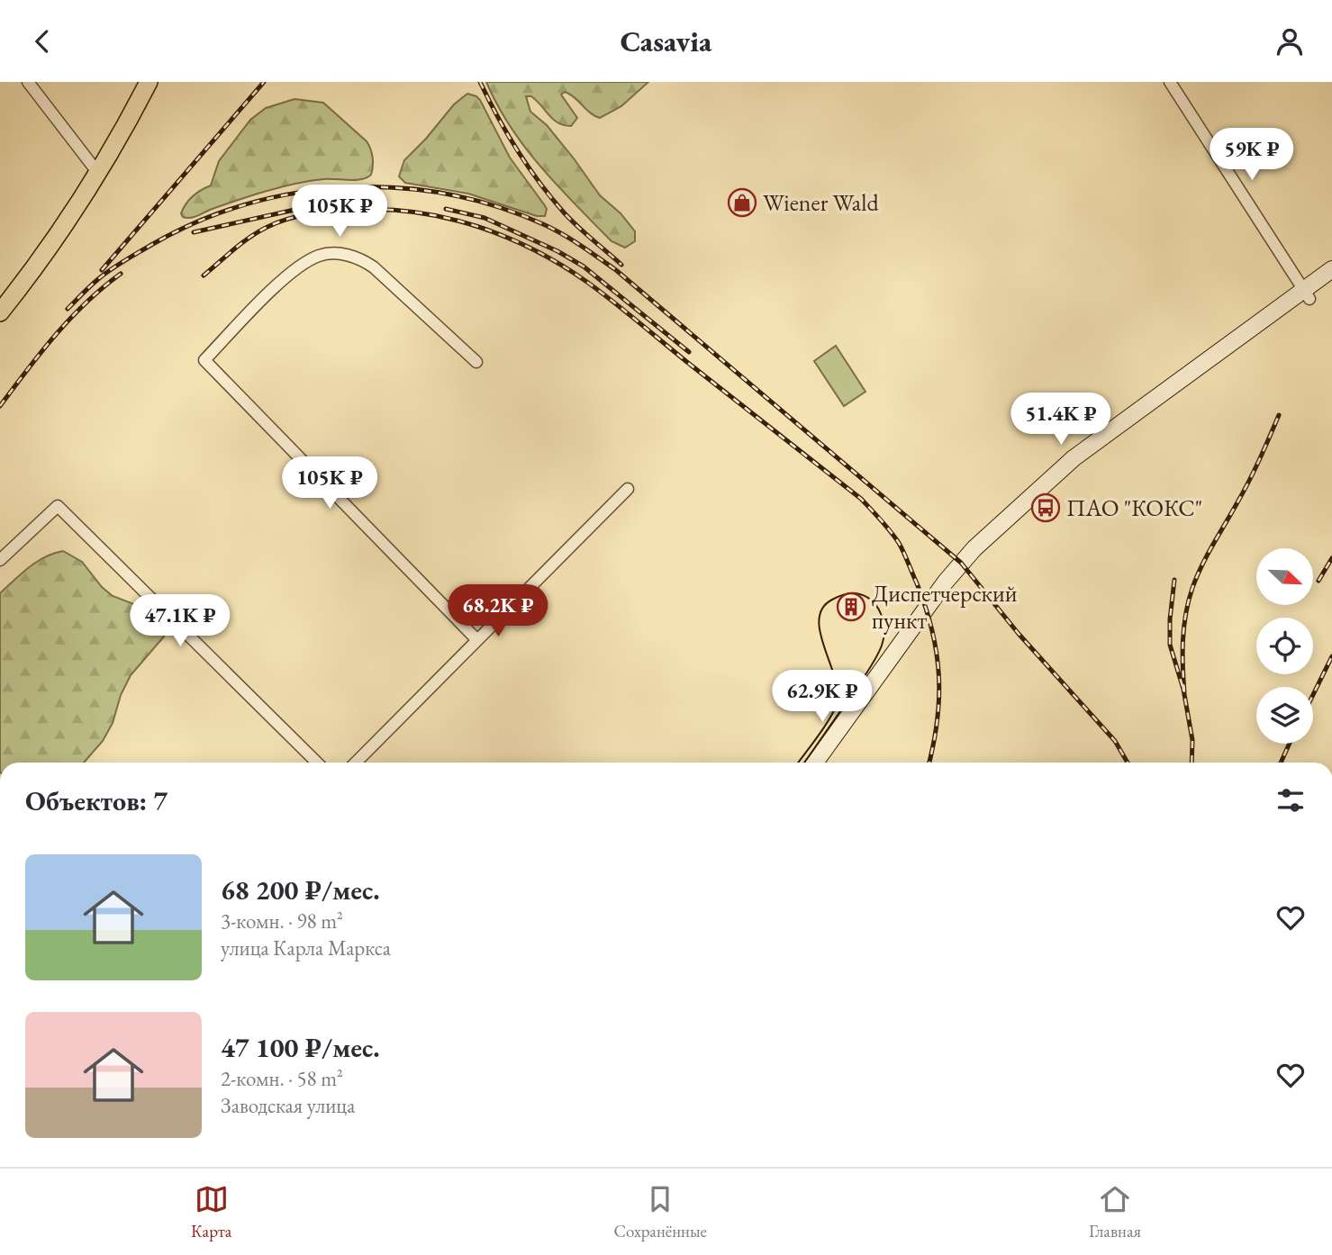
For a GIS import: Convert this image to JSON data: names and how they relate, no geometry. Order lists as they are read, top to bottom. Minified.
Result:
{"places":{"shop":["Wiener Wald"],"bus stop":["ПАО \"КОКС\""],"building":["Диспетчерский пункт"]},"north":"bottom right","page":{"header":"Casavia","price":["59K ₽","105K ₽","51.4K ₽","105K ₽","68.2K ₽","47.1K ₽","62.9K ₽"],"heading":"Объектов: 7","list":[{"name":"68 200 ₽/мес.","note":"3-комн. · 98 m² · улица Карла Маркса"},{"name":"47 100 ₽/мес.","note":"2-комн. · 58 m² · Заводская улица"}],"tabs":["Карта","Сохранённые","Главная"]}}
